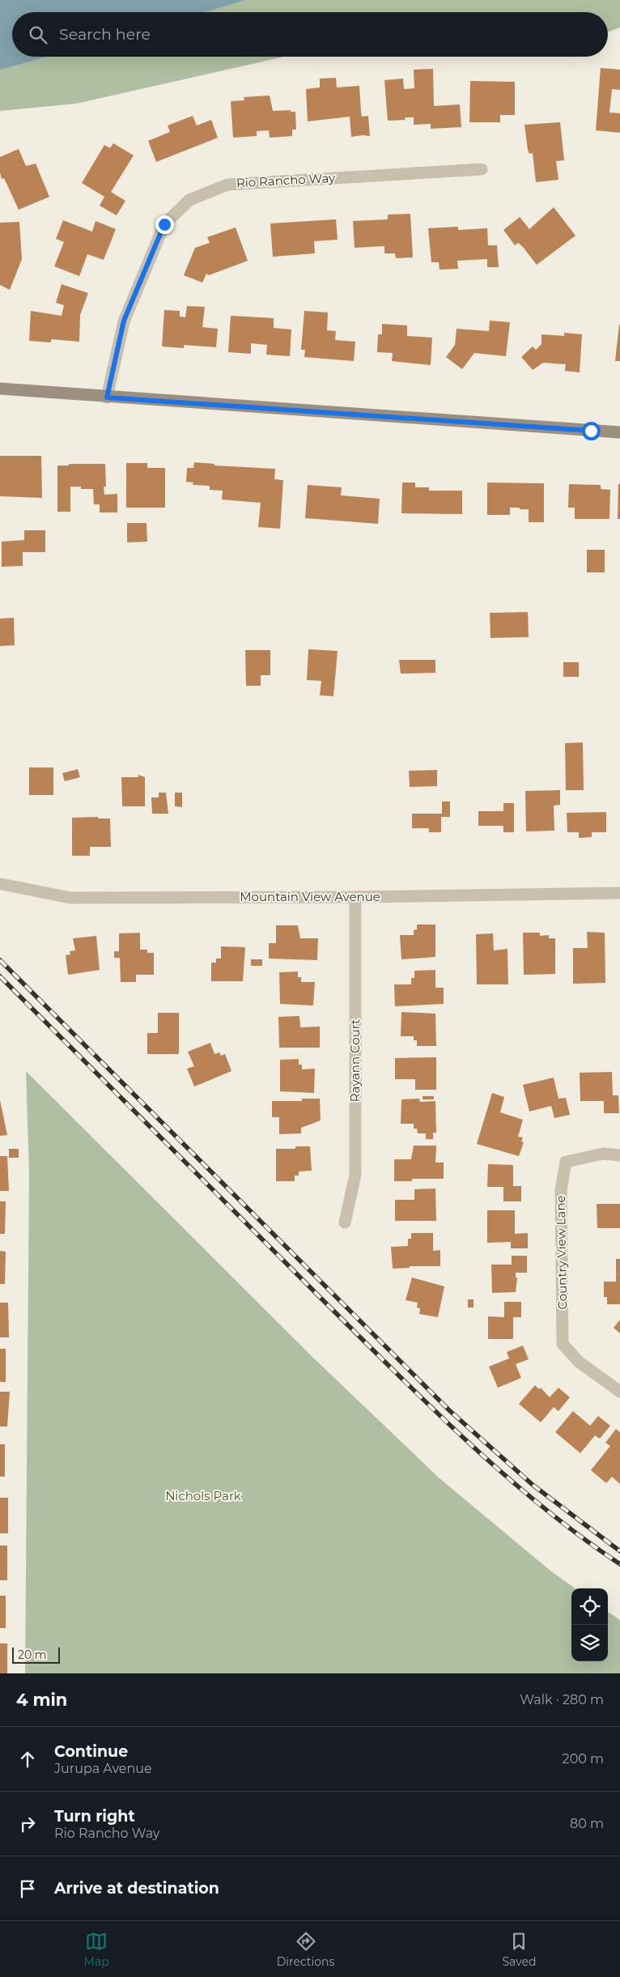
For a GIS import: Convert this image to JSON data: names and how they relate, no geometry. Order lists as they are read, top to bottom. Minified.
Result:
{"streets":{"street":["Rio Rancho Way","Mountain View Avenue","Rayann Court","Country View Lane"]},"crossings":[["Mountain View Avenue","Rayann Court"]],"parks":["Nichols Park"],"scale_bar":"20 m","page":{"search":"Search here","scale":"20 m","heading":["4 min","Walk · 280 m"],"list":[["Continue","Jurupa Avenue","200 m"],["Turn right","Rio Rancho Way","80 m"],"Arrive at destination"],"nav":["Map","Directions","Saved"]}}
